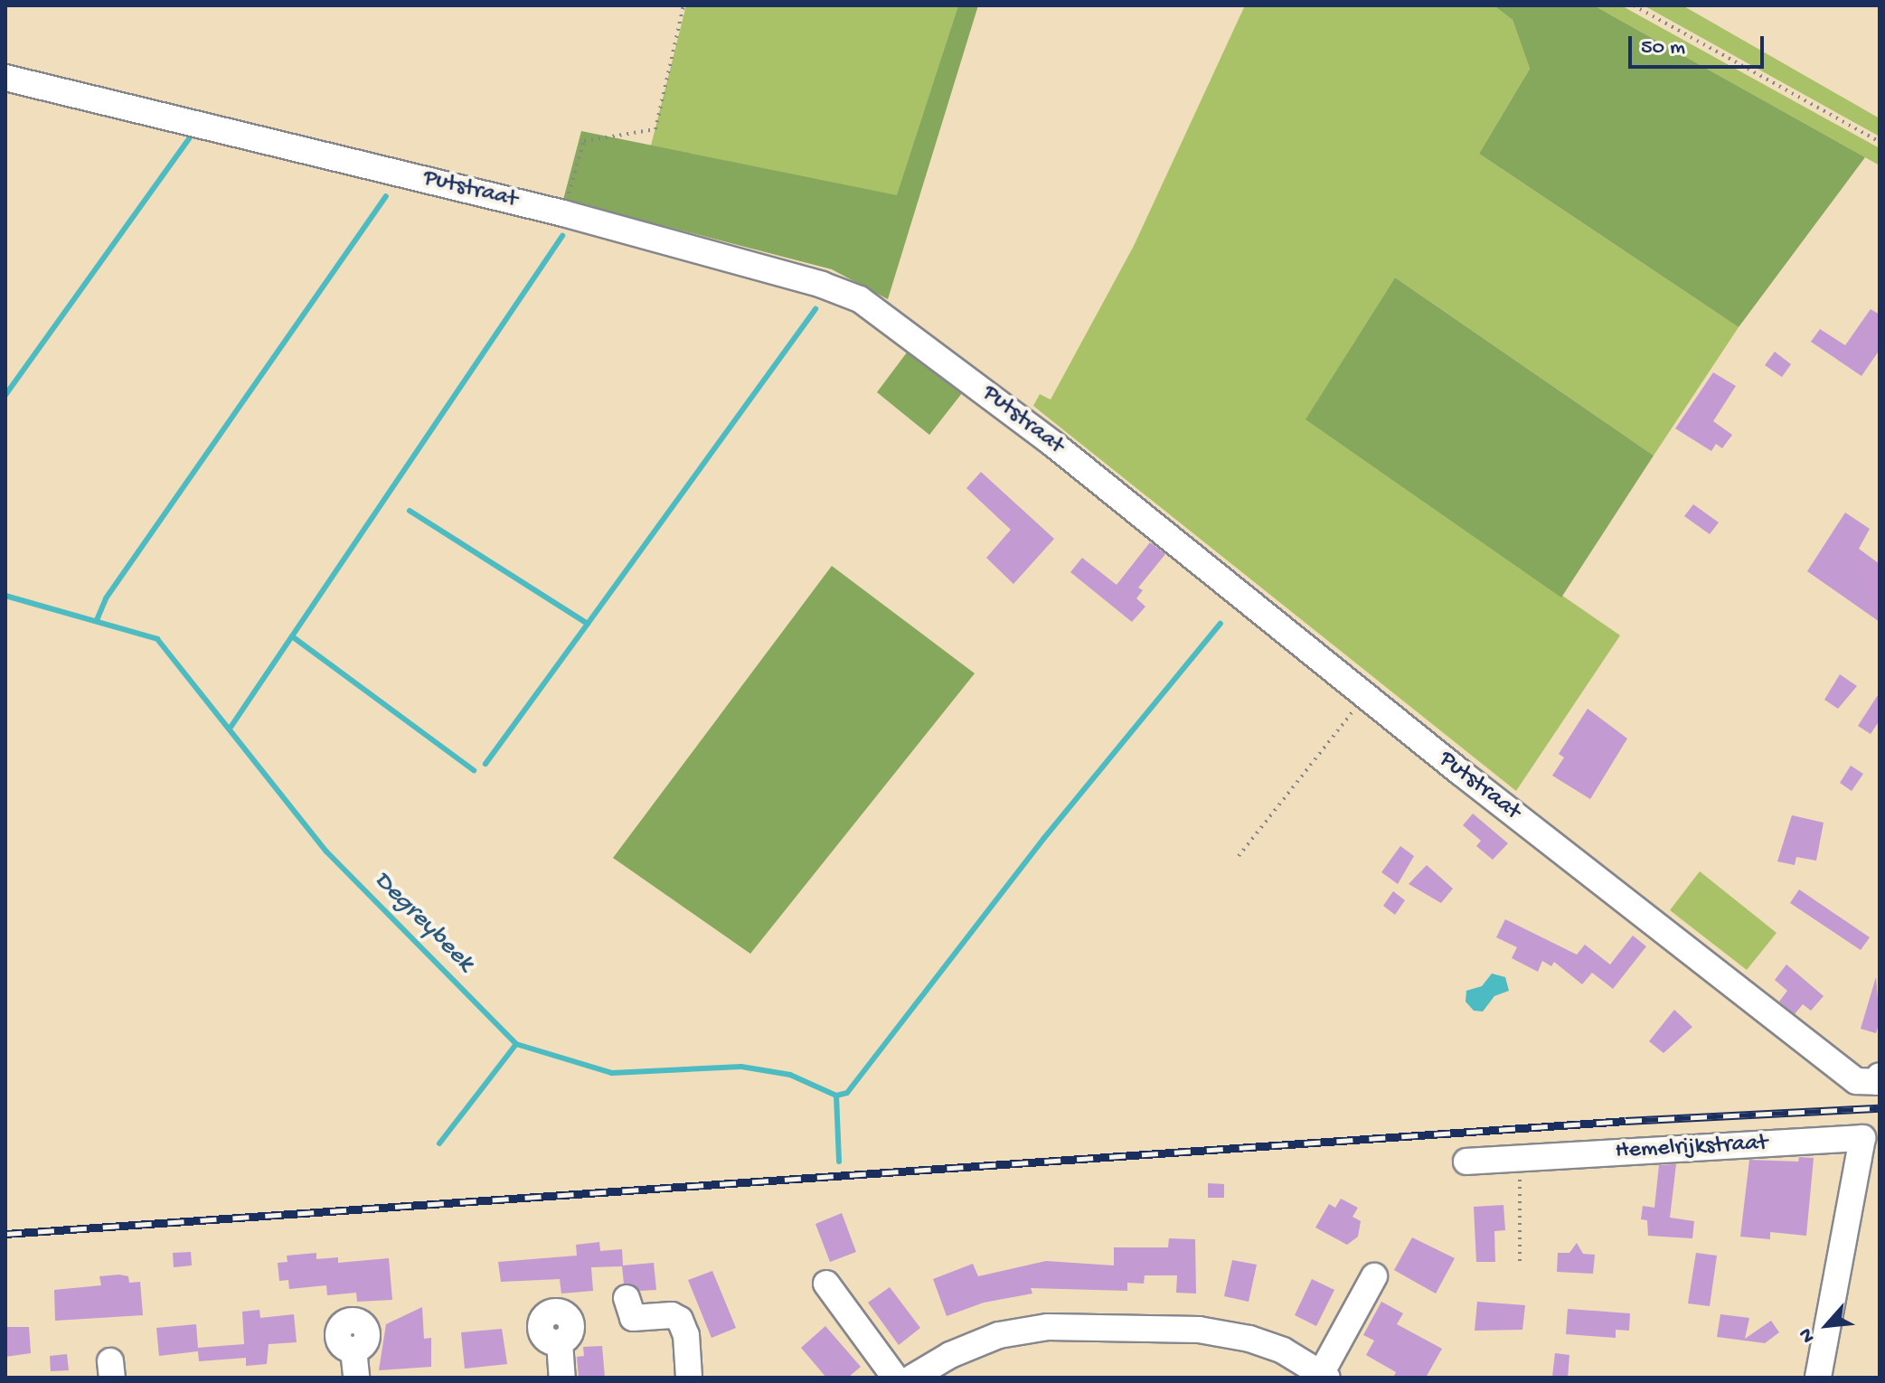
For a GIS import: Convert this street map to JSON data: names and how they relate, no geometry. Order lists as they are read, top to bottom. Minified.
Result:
{"streets":{"street":["Putstraat","Hemelrijkstraat"]},"water":["Degreybeek"],"scale_bar":"50 m","north":"bottom left"}
